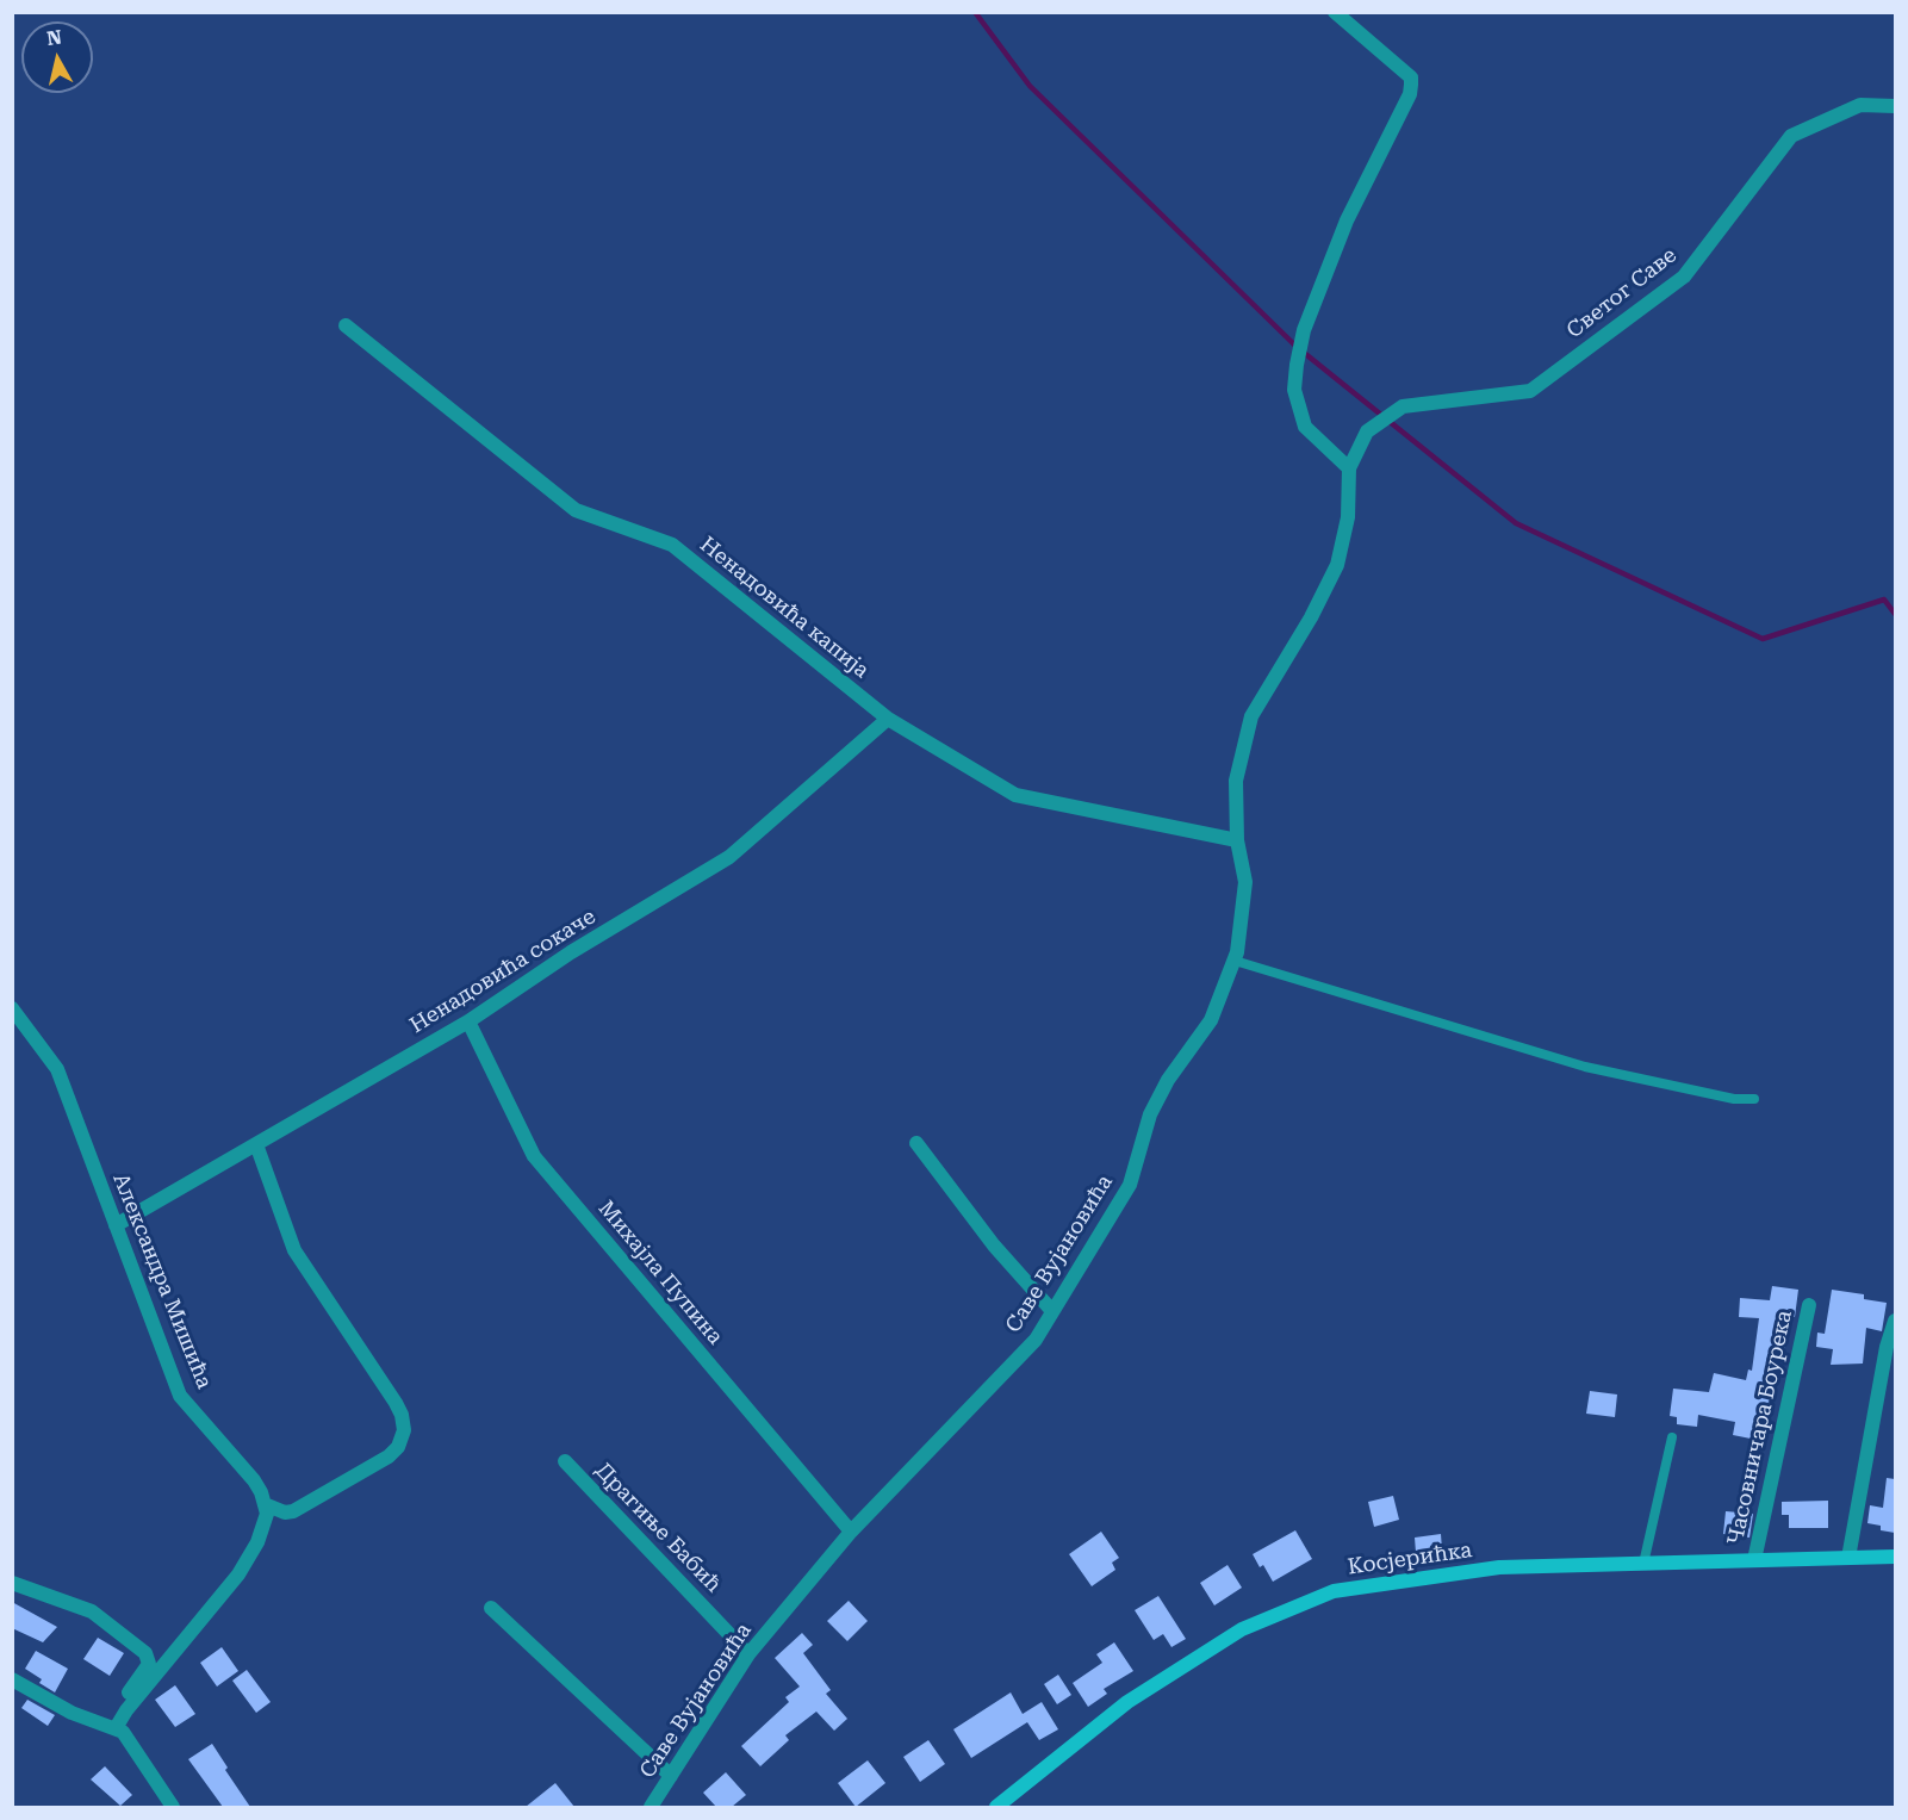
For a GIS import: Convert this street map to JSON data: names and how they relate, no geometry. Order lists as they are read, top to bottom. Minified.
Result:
{"streets":{"street":["Светог Саве","Ненадовића капија","Ненадовића сокаче","Саве Вујановића","Михајла Пупина","Александра Мишића","Часовничара Боурека","Драгиње Бабић","Косјерићка"]},"crossings":[["Светог Саве","Саве Вујановића"],["Ненадовића капија","Ненадовића сокаче"],["Ненадовића капија","Саве Вујановића"],["Ненадовића сокаче","Михајла Пупина"],["Ненадовића сокаче","Александра Мишића"],["Саве Вујановића","Михајла Пупина"],["Саве Вујановића","Драгиње Бабић"],["Часовничара Боурека","Косјерићка"]],"north":"top"}
